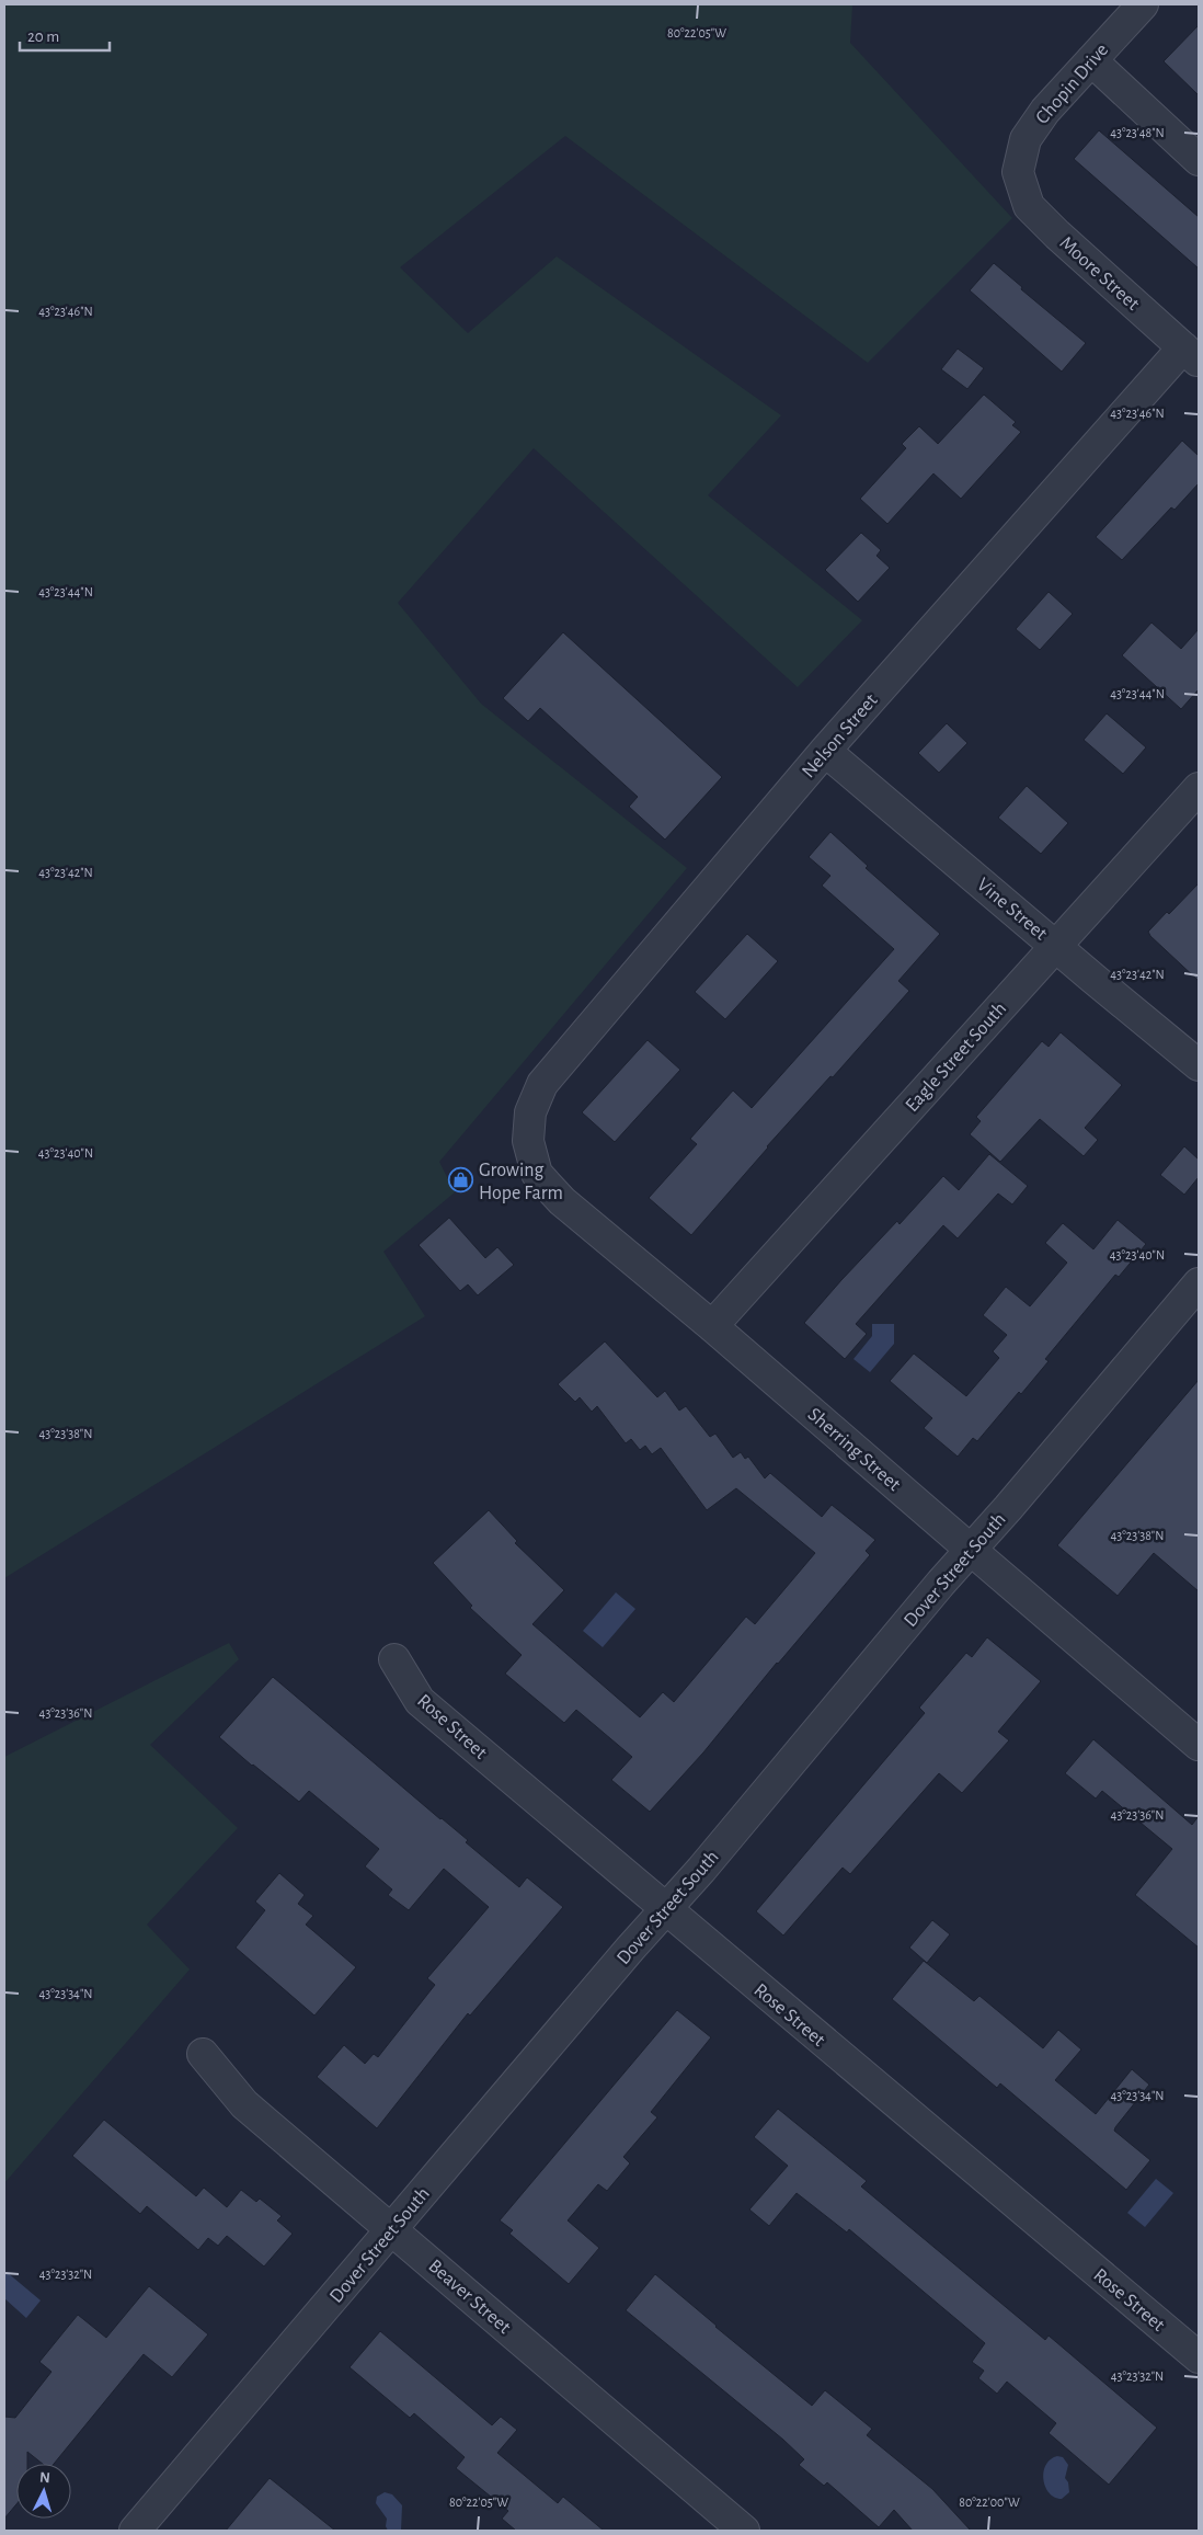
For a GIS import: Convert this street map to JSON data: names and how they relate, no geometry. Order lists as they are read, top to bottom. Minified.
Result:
{"streets":{"street":["Chopin Drive","Moore Street","Nelson Street","Vine Street","Eagle Street South","Sherring Street","Dover Street South","Rose Street","Beaver Street"]},"crossings":[["Chopin Drive","Moore Street"],["Moore Street","Nelson Street"],["Nelson Street","Vine Street"],["Nelson Street","Sherring Street"],["Vine Street","Eagle Street South"],["Eagle Street South","Sherring Street"],["Sherring Street","Dover Street South"],["Dover Street South","Rose Street"],["Dover Street South","Beaver Street"]],"places":{"shop":["Growing Hope Farm"]},"scale_bar":"20 m","north":"top","coordinates":["80°22'05\"W","43°23'48\"N","43°23'46\"N","43°23'44\"N","43°23'42\"N","43°23'40\"N","43°23'38\"N","43°23'36\"N","43°23'34\"N","43°23'32\"N","80°22'00\"W"]}
